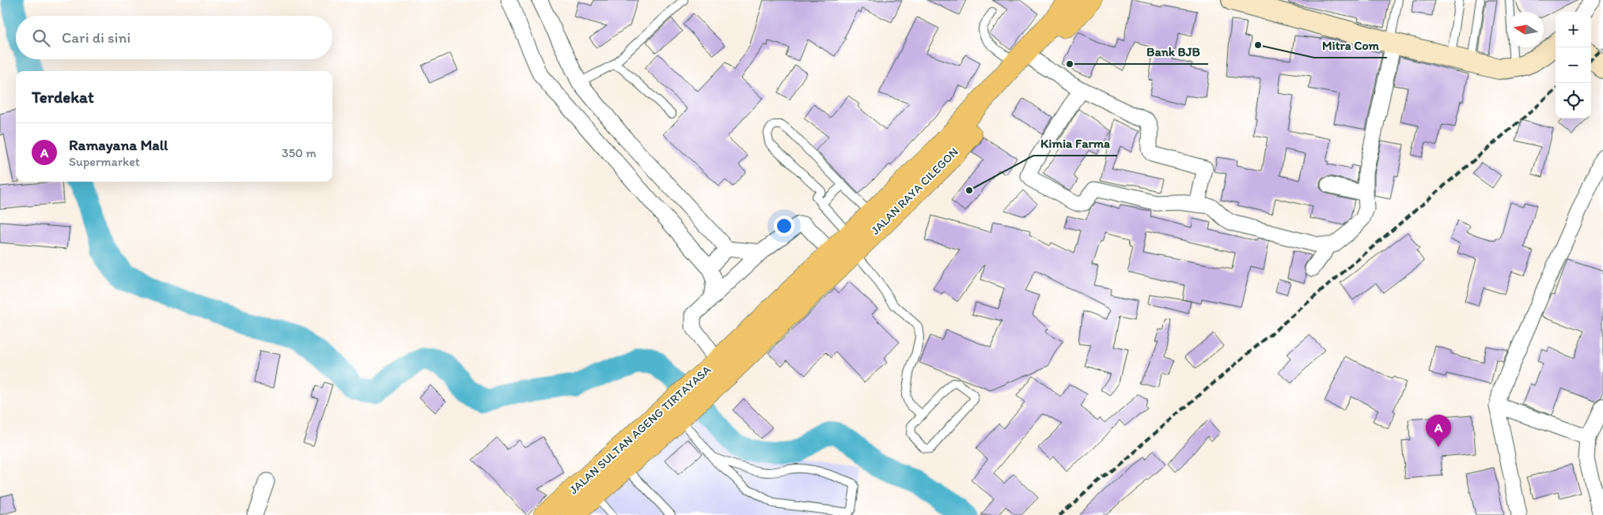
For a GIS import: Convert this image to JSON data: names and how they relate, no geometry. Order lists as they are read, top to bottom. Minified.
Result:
{"streets":{"highway":["JALAN RAYA CILEGON","JALAN SULTAN AGENG TIRTAYASA"]},"crossings":[["JALAN RAYA CILEGON","JALAN SULTAN AGENG TIRTAYASA"]],"places":["Mitra Com","Bank BJB","Kimia Farma"],"north":"left","page":{"map_buttons":["+","−"],"search":"Cari di sini","heading":"Terdekat","list":[{"mark":"A","name":"Ramayana Mall","note":"Supermarket","value":"350 m"}],"pins":"A"}}
